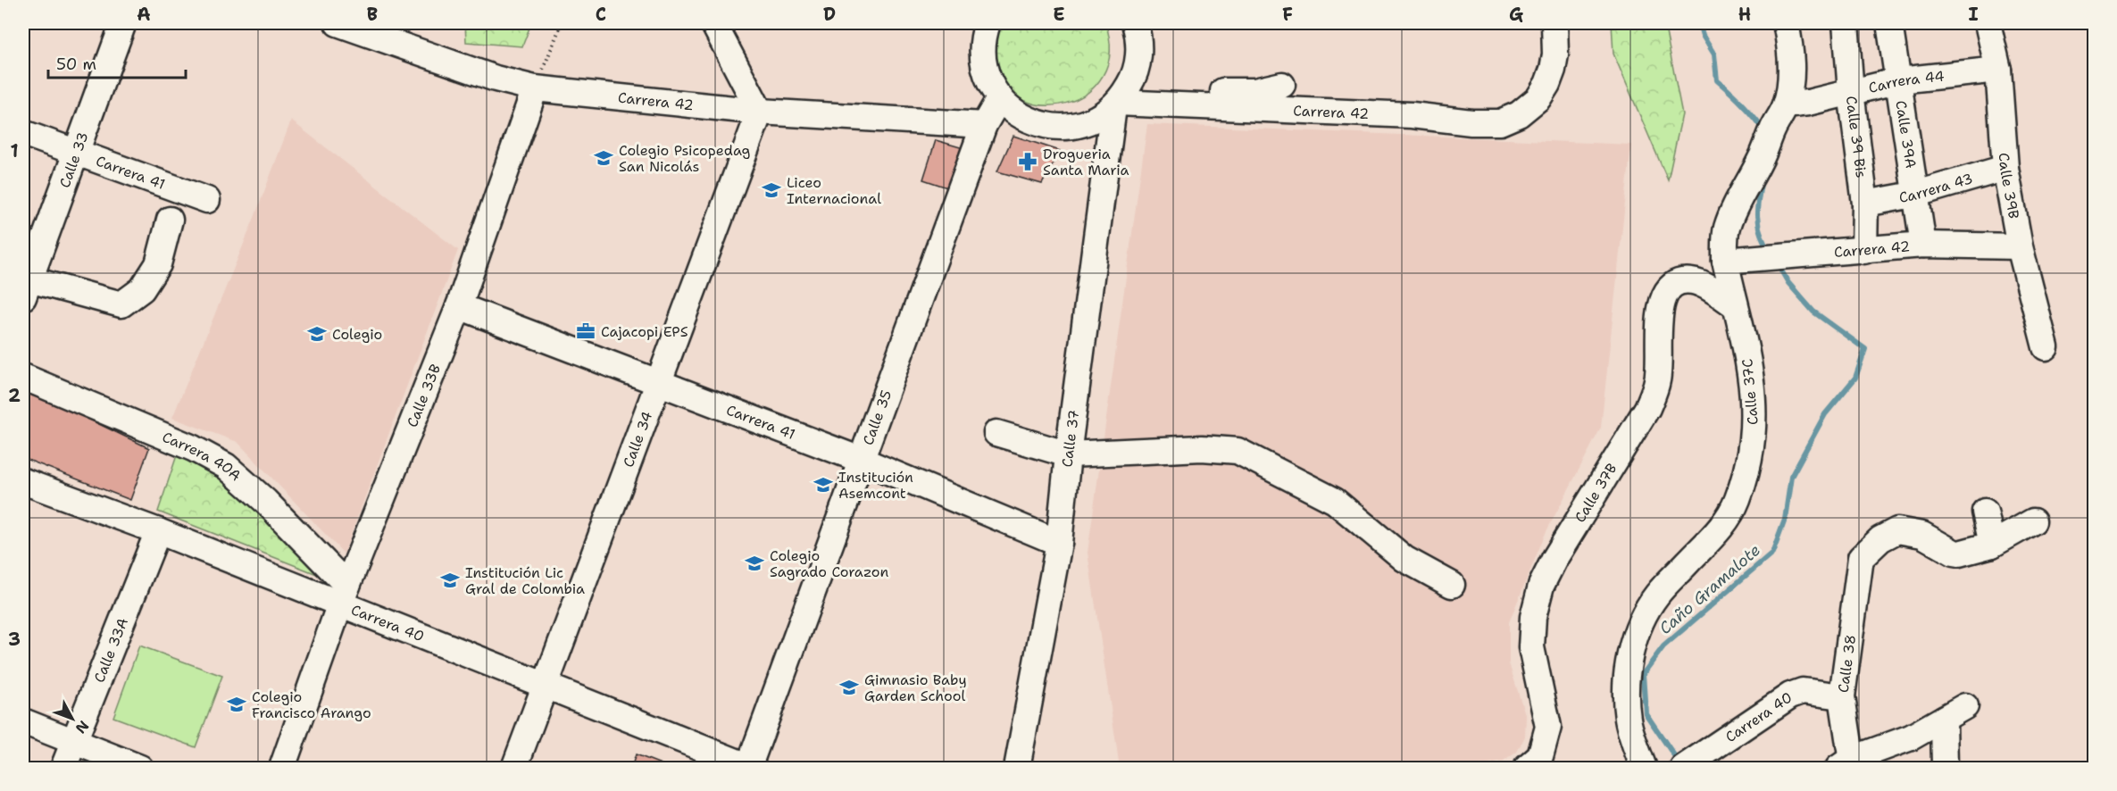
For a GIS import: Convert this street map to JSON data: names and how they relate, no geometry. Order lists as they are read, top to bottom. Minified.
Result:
{"streets":{"street":["Carrera 44","Carrera 42","Calle 39A","Calle 39 Bis","Calle 33","Carrera 41","Calle 39B","Carrera 43","Calle 37C","Calle 33B","Calle 35","Calle 37","Calle 34","Carrera 40A","Calle 37B","Carrera 40","Calle 33A","Calle 38"]},"crossings":[["Carrera 44","Calle 39A"],["Carrera 44","Calle 39 Bis"],["Carrera 44","Calle 39B"],["Carrera 44","Calle 37C"],["Carrera 42","Calle 39A"],["Carrera 42","Calle 39 Bis"],["Carrera 42","Calle 39B"],["Carrera 42","Calle 37C"],["Carrera 42","Calle 33B"],["Carrera 42","Calle 35"],["Carrera 42","Calle 37"],["Carrera 42","Calle 34"],["Calle 39A","Carrera 43"],["Calle 39 Bis","Carrera 43"],["Calle 33","Carrera 41"],["Carrera 41","Calle 33B"],["Carrera 41","Calle 35"],["Carrera 41","Calle 37"],["Carrera 41","Calle 34"],["Calle 39B","Carrera 43"],["Calle 37C","Calle 37B"],["Calle 33B","Carrera 40A"],["Calle 33B","Carrera 40"],["Calle 35","Carrera 40"],["Calle 34","Carrera 40"],["Carrera 40A","Carrera 40"],["Carrera 40","Calle 33A"],["Carrera 40","Calle 38"]],"water":["Caño Gramalote"],"places":{"school or university":["Colegio Psicopedag San Nicolás","Liceo Internacional","Colegio","Institución Asemcont","Colegio Sagrado Corazon","Institución Lic Gral de Colombia","Gimnasio Baby Garden School","Colegio Francisco Arango"],"pharmacy":["Drogueria Santa Maria"],"office":["Cajacopi EPS"]},"scale_bar":"50 m","north":"bottom right","grid":{"columns":["A","B","C","D","E","F","G","H","I"],"rows":["1","2","3"]}}
